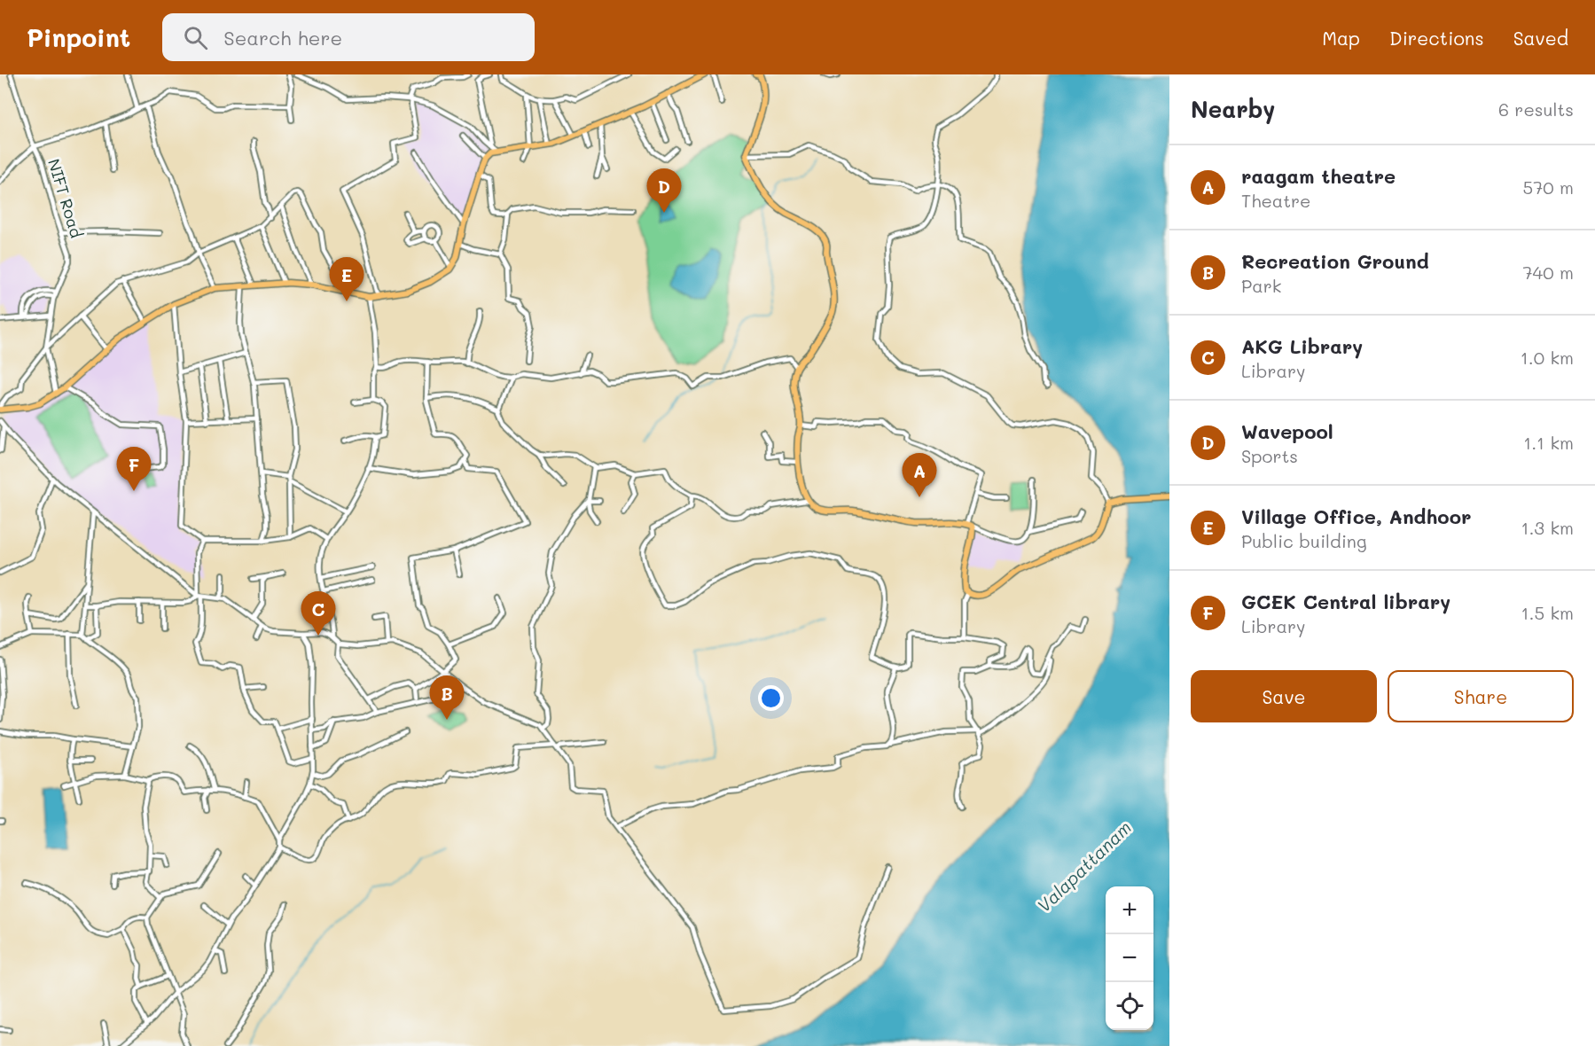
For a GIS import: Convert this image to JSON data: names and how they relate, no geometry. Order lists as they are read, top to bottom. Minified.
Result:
{"streets":{"street":["NIFT Road"]},"water":["Valapattanam"],"page":{"header":"Pinpoint","search":"Search here","nav":["Map","Directions","Saved"],"heading":["Nearby","6 results"],"list":[{"mark":"A","name":"raagam theatre","note":"Theatre","value":"570 m"},{"mark":"B","name":"Recreation Ground","note":"Park","value":"740 m"},{"mark":"C","name":"AKG Library","note":"Library","value":"1.0 km"},{"mark":"D","name":"Wavepool","note":"Sports","value":"1.1 km"},{"mark":"E","name":"Village Office, Andhoor","note":"Public building","value":"1.3 km"},{"mark":"F","name":"GCEK Central library","note":"Library","value":"1.5 km"}],"pins":["D","E","F","A","C","B"],"buttons":["Save","Share"],"map_buttons":["+","−"]}}
